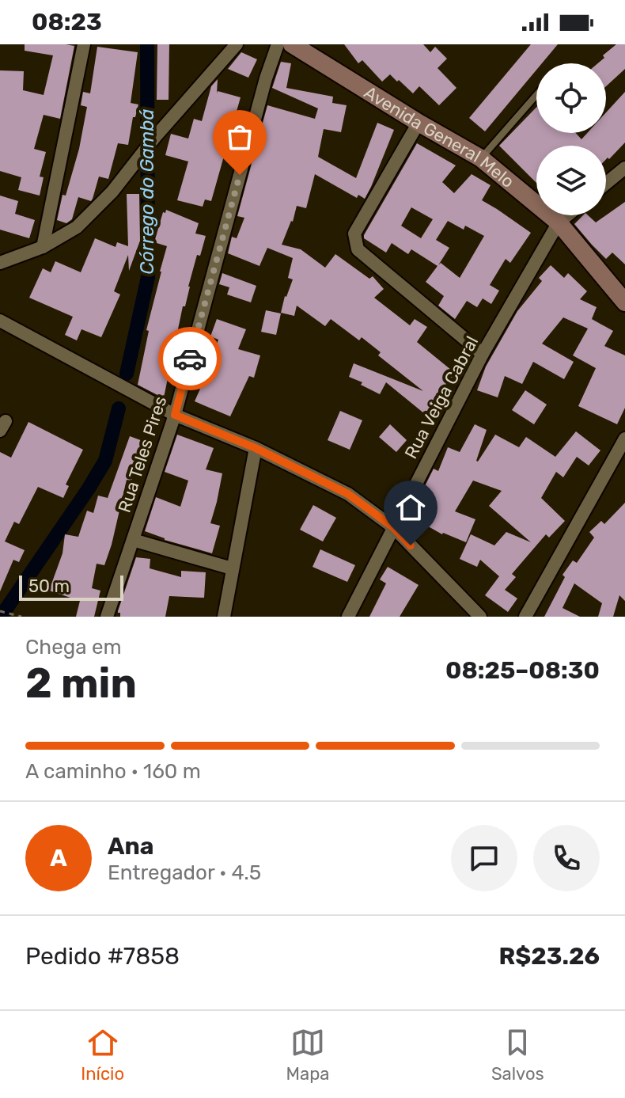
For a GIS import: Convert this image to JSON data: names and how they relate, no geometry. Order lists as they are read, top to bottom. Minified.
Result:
{"streets":{"main road":["Avenida General Melo"],"street":["Rua Veiga Cabral","Rua Teles Pires"]},"crossings":[["Avenida General Melo","Rua Veiga Cabral"]],"water":["Córrego do Gambá"],"scale_bar":"50 m","page":{"status":"08:23","scale":"50 m","heading":["2 min","Chega em","08:25–08:30"],"panel":["Ana","Entregador · 4.5","Pedido #7858","R$23.26"],"bar":"A caminho · 160 m","round":"A","tabs":["Início","Mapa","Salvos"]}}
